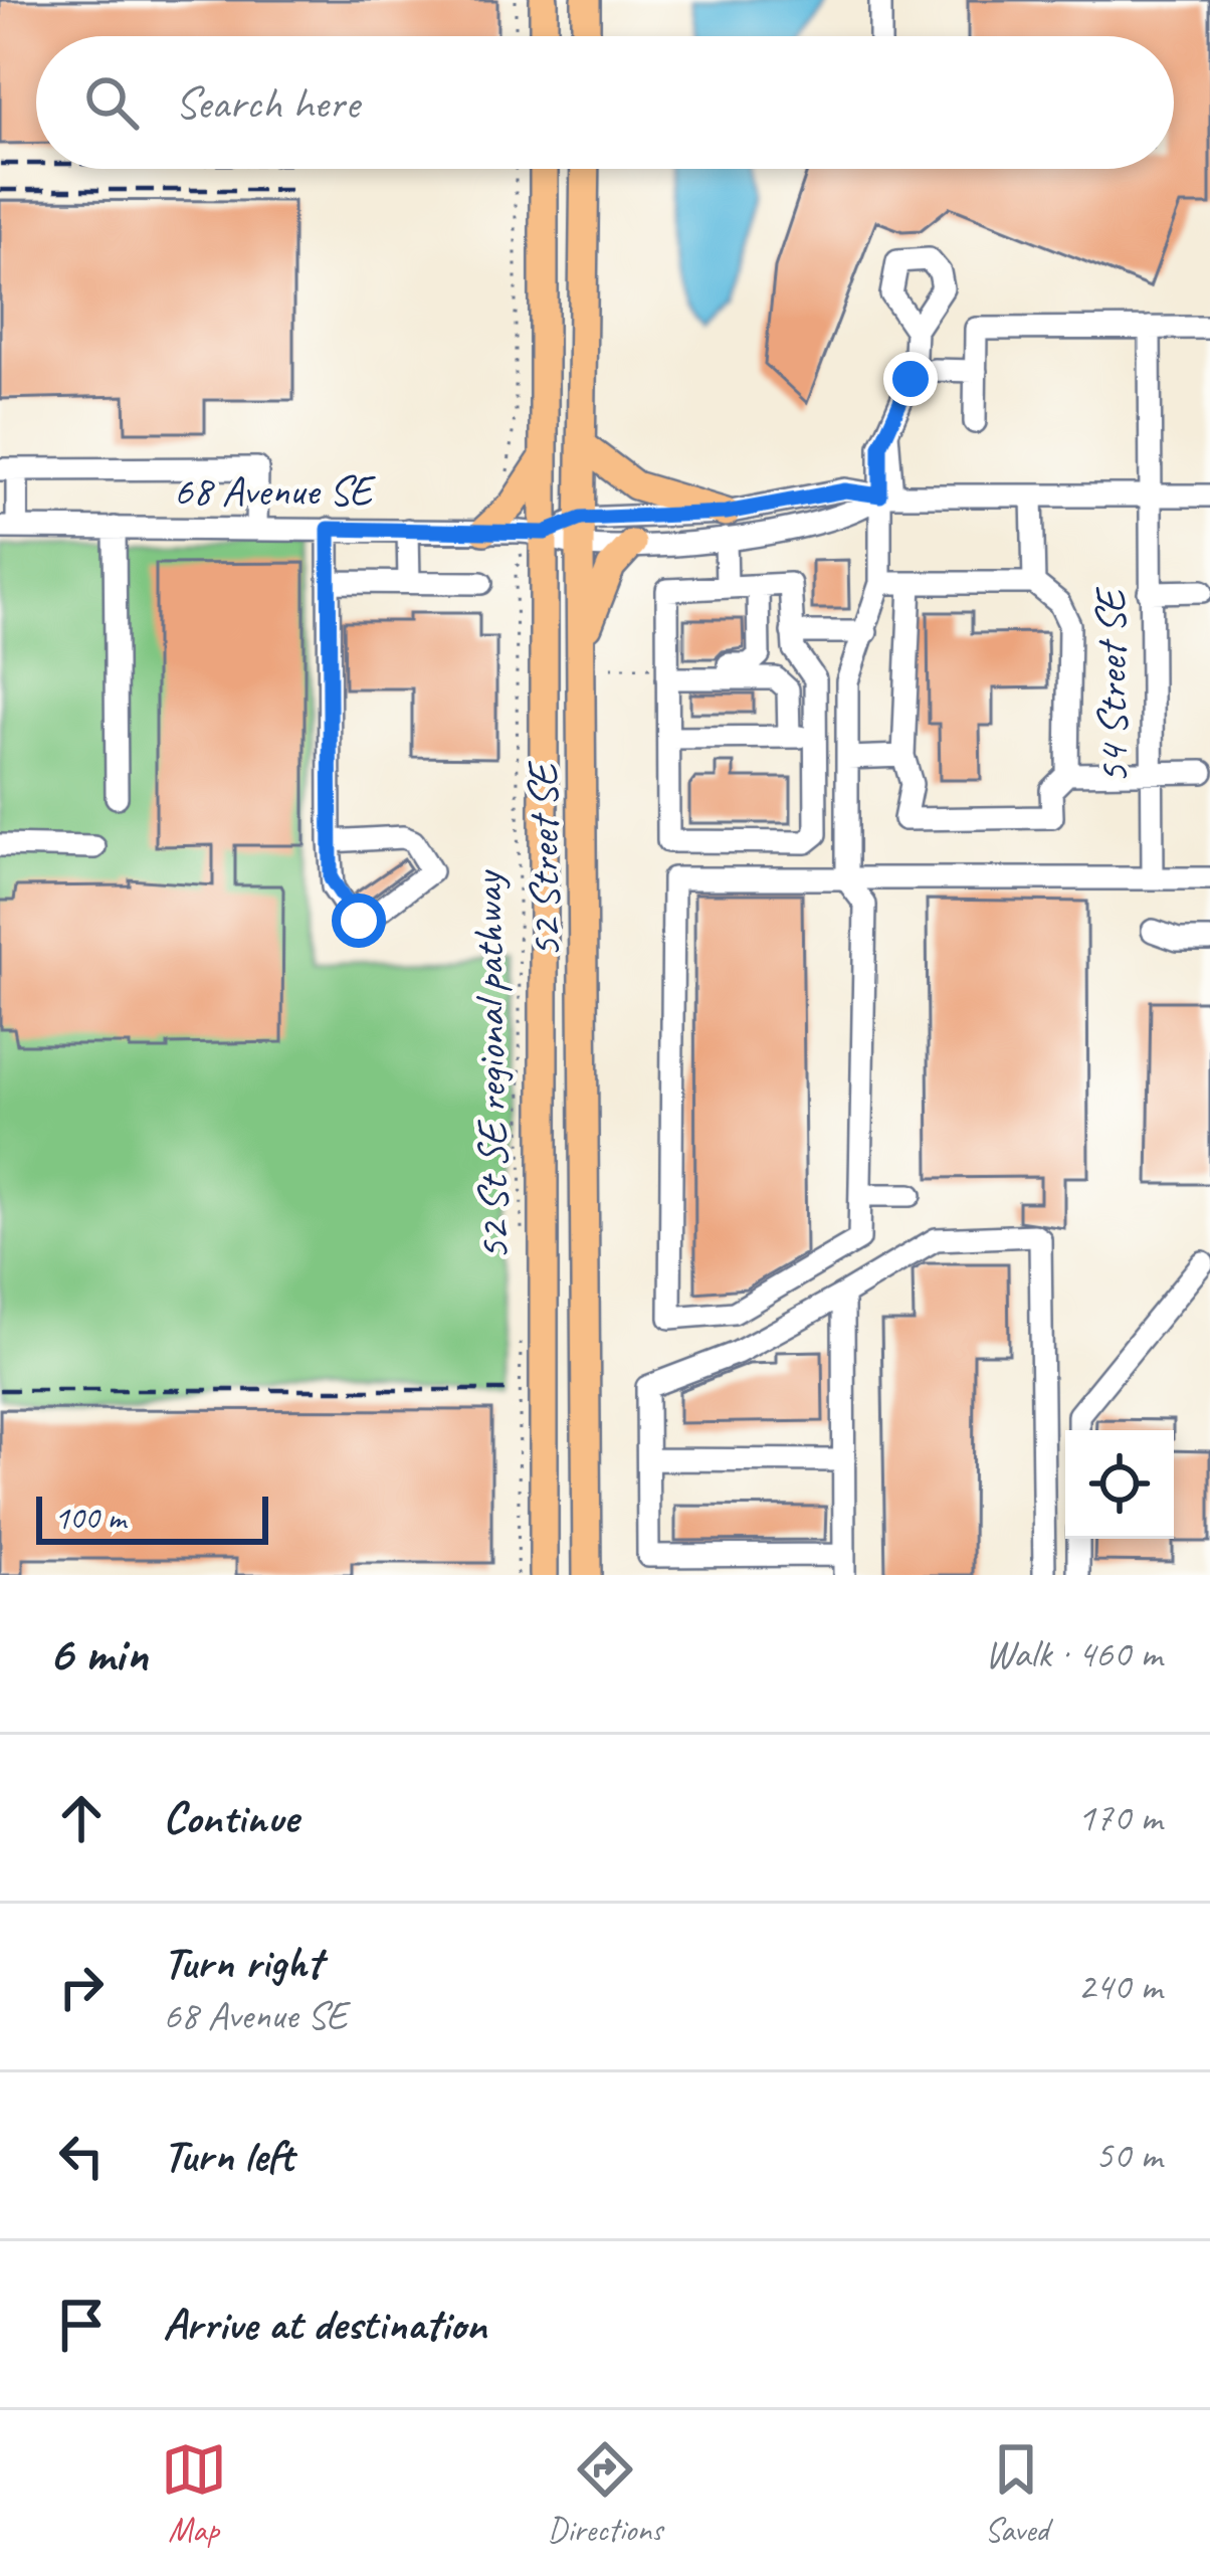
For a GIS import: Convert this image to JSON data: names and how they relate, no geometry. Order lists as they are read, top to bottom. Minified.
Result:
{"streets":{"main road":["52 Street SE"],"street":["68 Avenue SE","54 Street SE"],"path":["52 St SE regional pathway"]},"crossings":[["68 Avenue SE","54 Street SE"],["68 Avenue SE","52 Street SE"]],"scale_bar":"100 m","page":{"search":"Search here","scale":"100 m","heading":["6 min","Walk · 460 m"],"list":[["Continue","170 m"],["Turn right","68 Avenue SE","240 m"],["Turn left","50 m"],"Arrive at destination"],"nav":["Map","Directions","Saved"]}}
